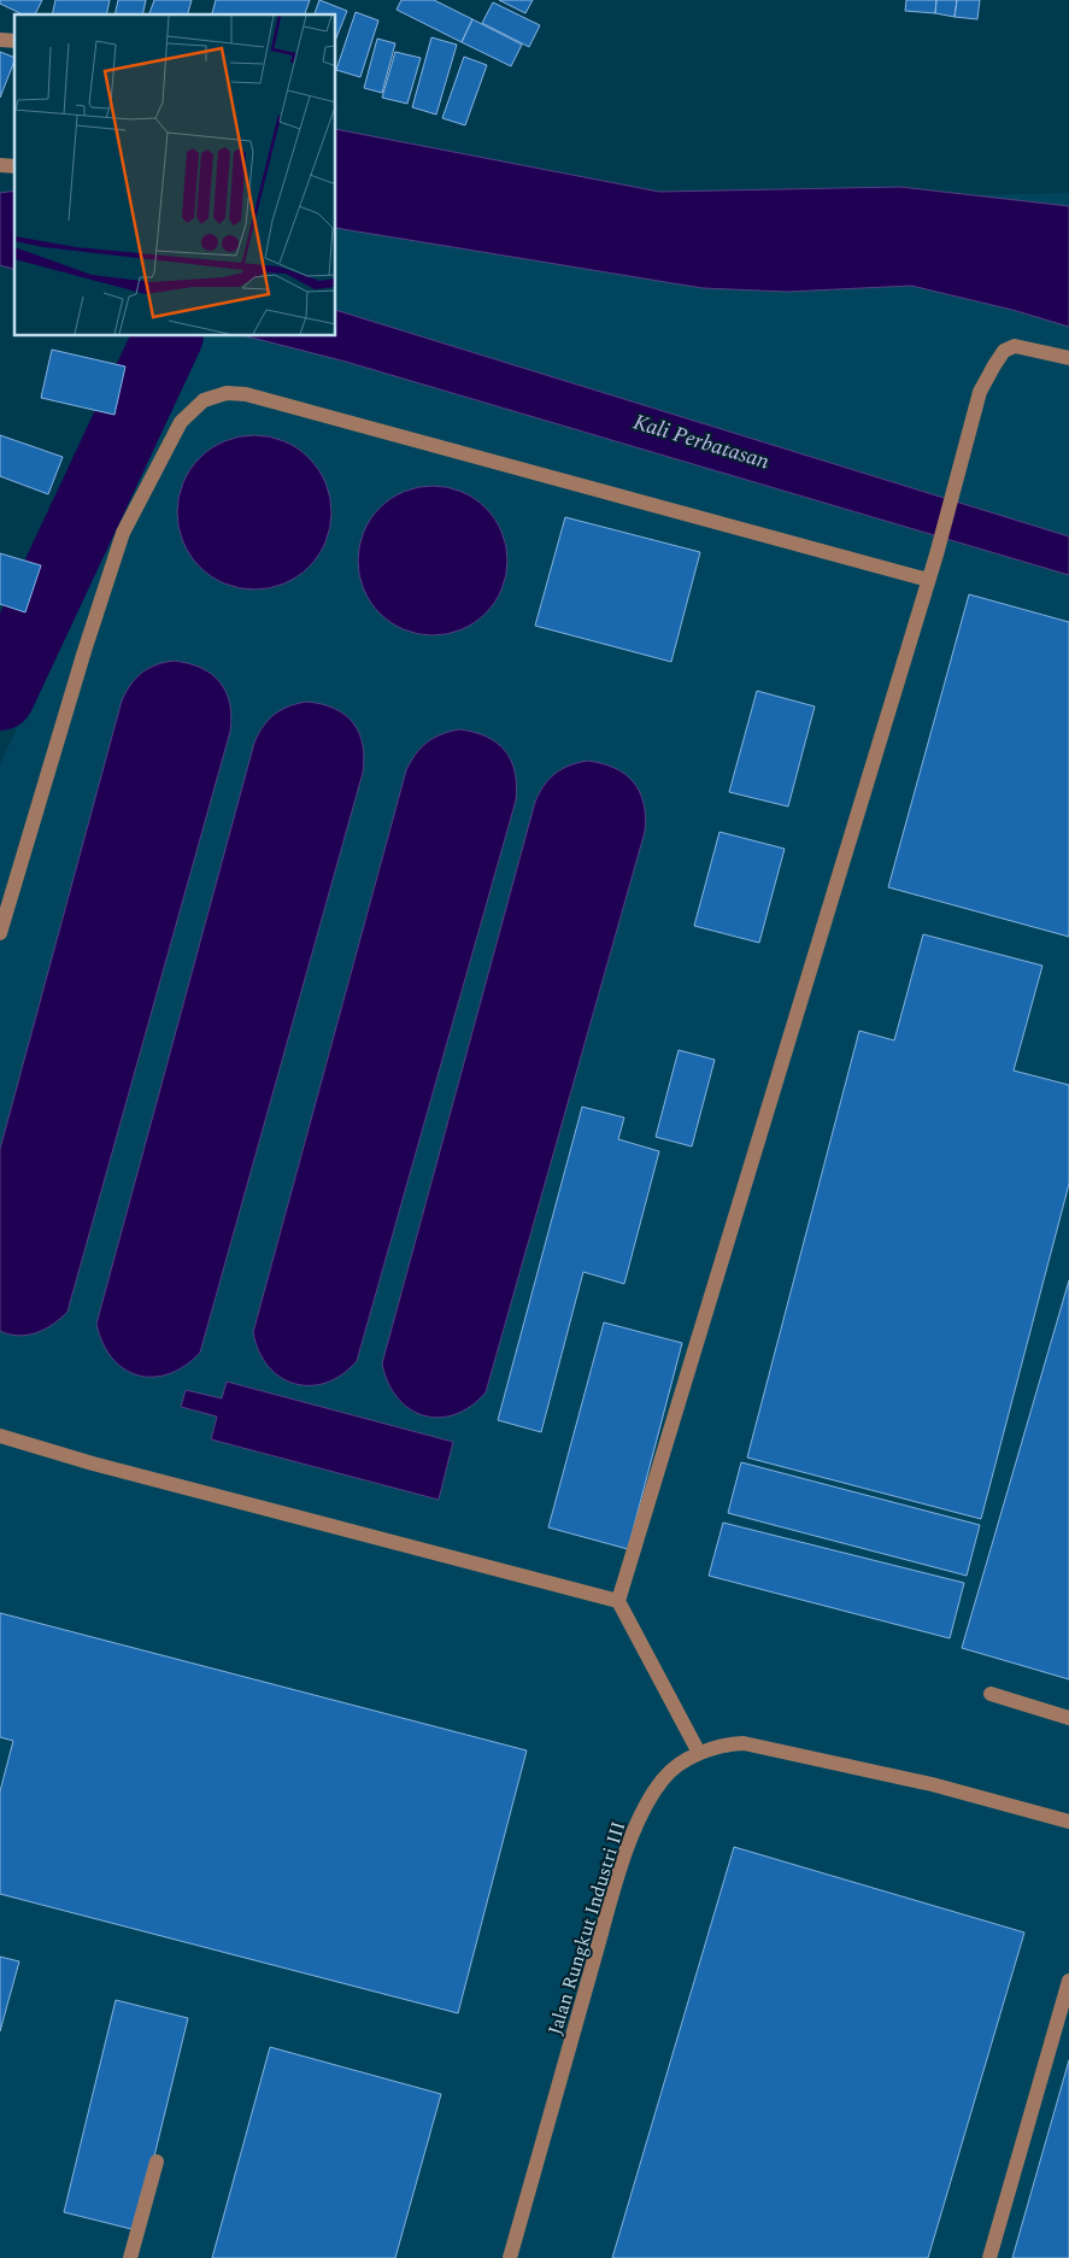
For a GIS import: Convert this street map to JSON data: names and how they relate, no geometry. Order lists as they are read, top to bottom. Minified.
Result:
{"streets":{"street":["Jalan Rungkut Industri III"]},"water":["Kali Perbatasan"]}
